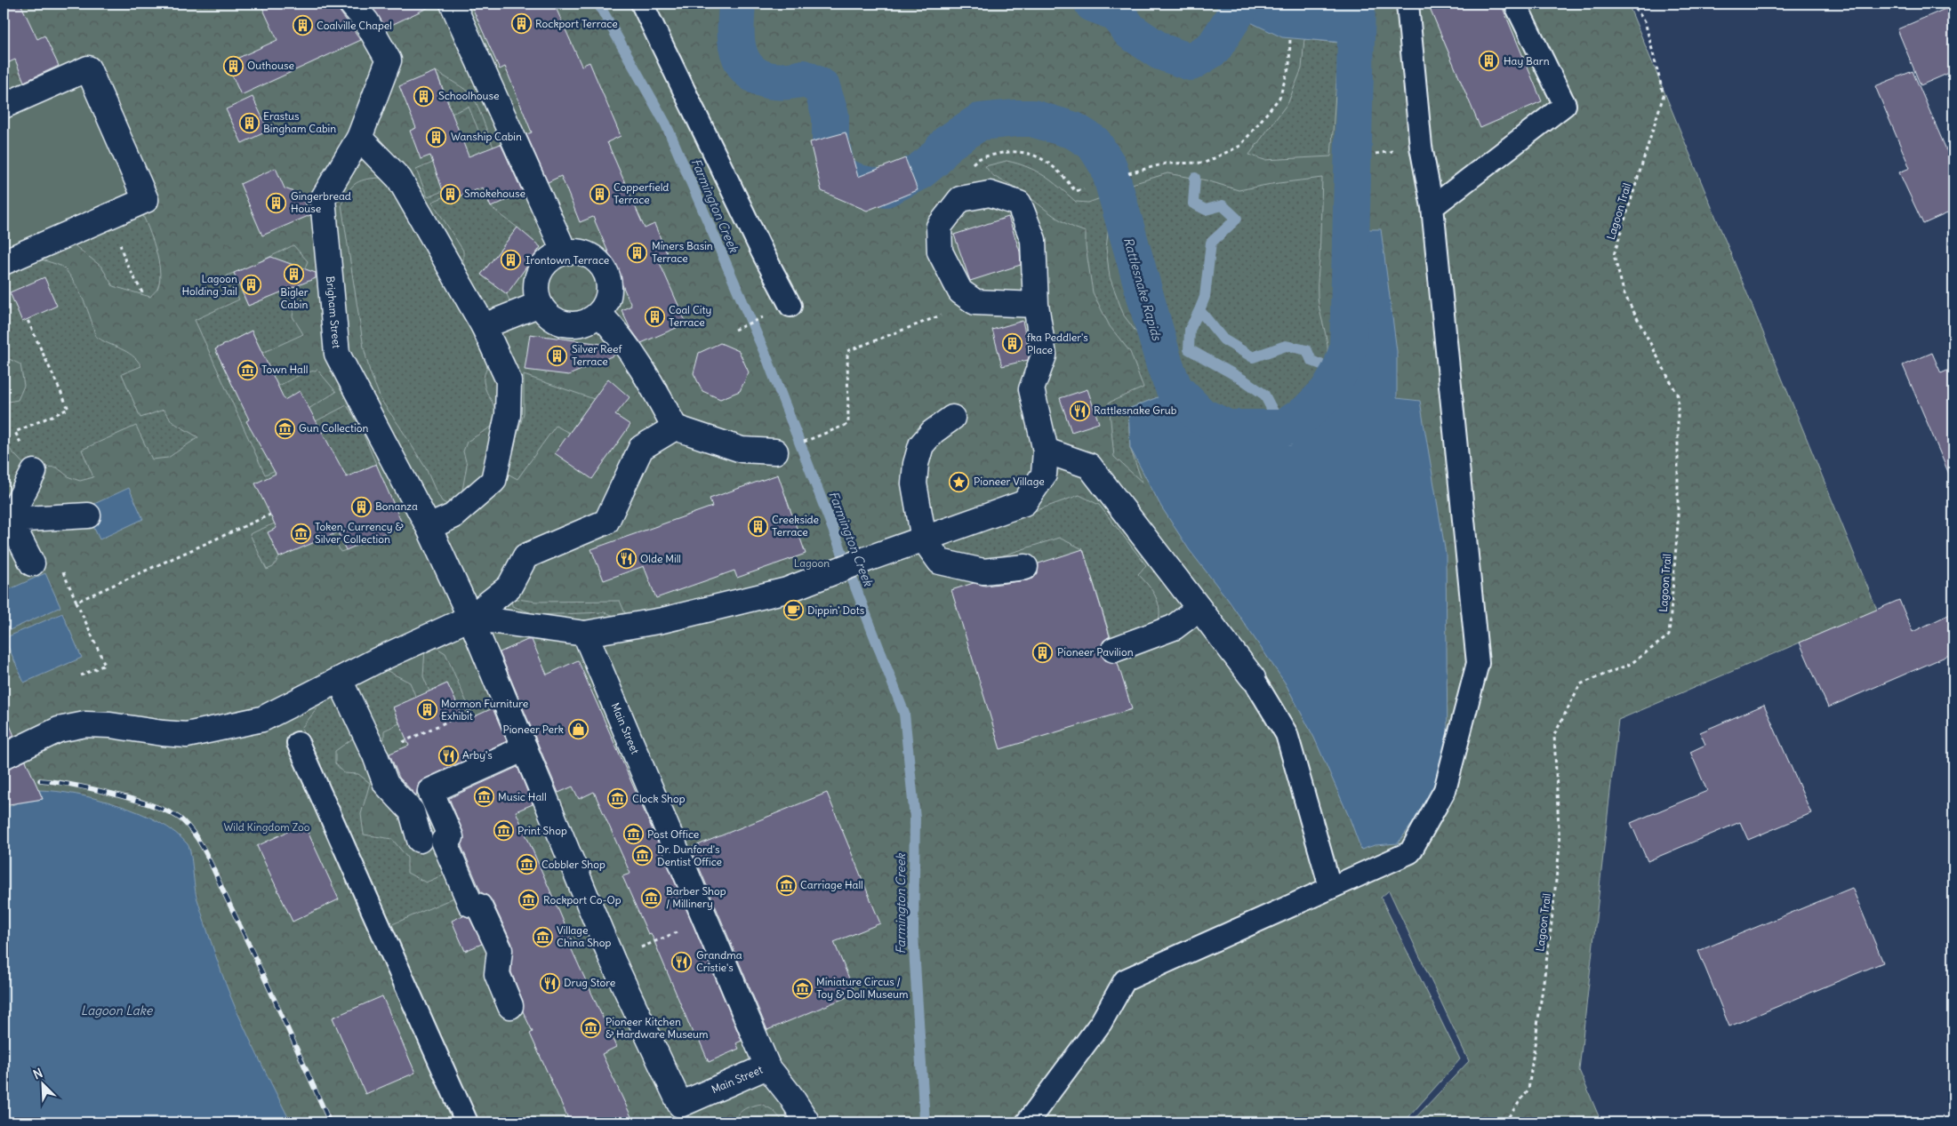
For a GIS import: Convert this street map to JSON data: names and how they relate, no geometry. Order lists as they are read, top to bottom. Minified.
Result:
{"streets":{"street":["Brigham Street","Main Street"],"path":["Lagoon Trail"]},"crossings":[["Brigham Street","Main Street"]],"water":["Farmington Creek","Rattlesnake Rapids","Lagoon Lake"],"parks":["Lagoon","Wild Kingdom Zoo"],"places":{"building":["Rockport Terrace","Coalville Chapel","Hay Barn","Outhouse","Schoolhouse","Erastus Bingham Cabin","Wanship Cabin","Smokehouse","Copperfield Terrace","Gingerbread House","Miners Basin Terrace","Irontown Terrace","Bigler Cabin","Lagoon Holding Jail","Coal City Terrace","fka Peddler's Place","Silver Reef Terrace","Bonanza","Creekside Terrace","Pioneer Pavilion","Mormon Furniture Exhibit"],"museum":["Town Hall","Gun Collection","Token, Currency & Silver Collection","Music Hall","Clock Shop","Print Shop","Post Office","Dr. Dunford's Dentist Office","Cobbler Shop","Carriage Hall","Barber Shop / Millinery","Rockport Co-Op","Village China Shop","Miniature Circus / Toy & Doll Museum","Pioneer Kitchen & Hardware Museum"],"restaurant":["Rattlesnake Grub","Olde Mill","Arby's","Grandma Cristie's","Drug Store"],"place":["Pioneer Village"],"cafe":["Dippin' Dots"],"shop":["Pioneer Perk"]},"north":"top left"}
